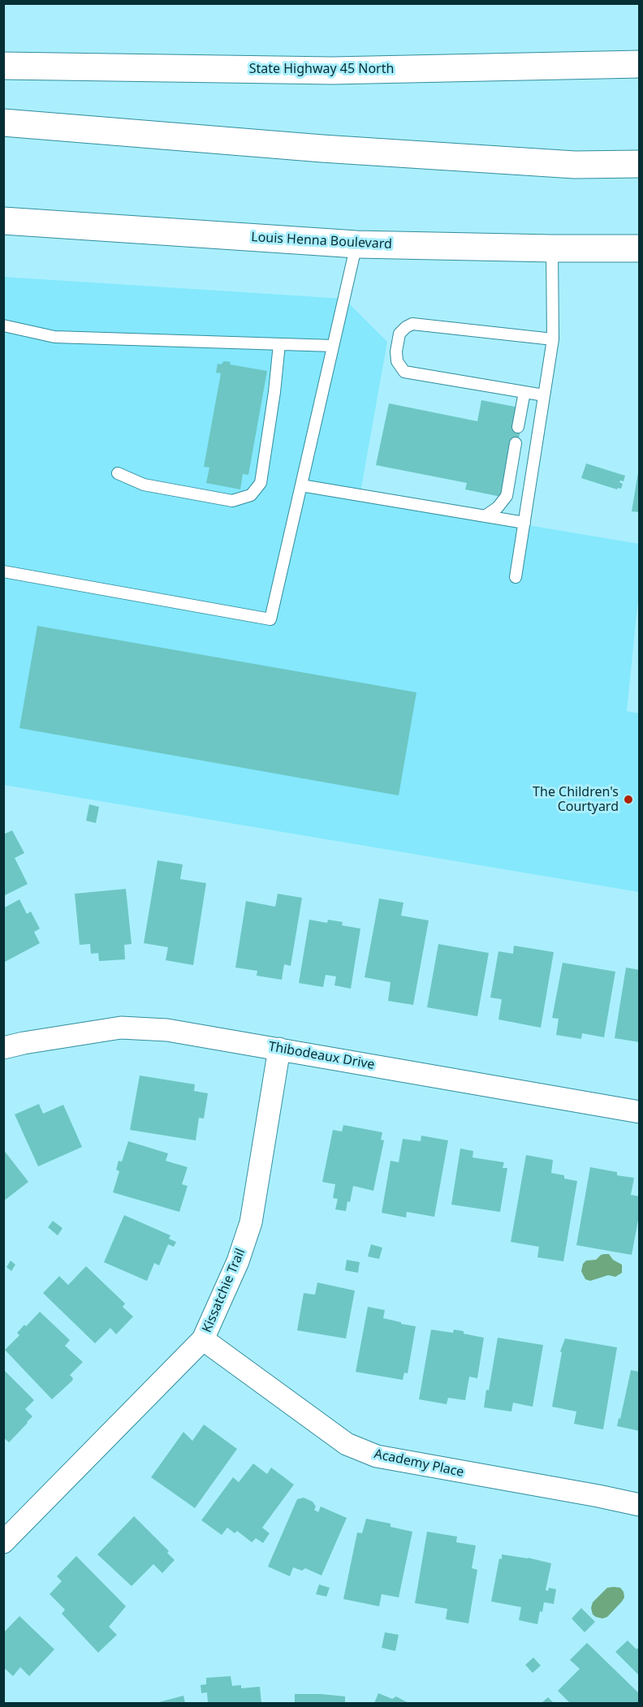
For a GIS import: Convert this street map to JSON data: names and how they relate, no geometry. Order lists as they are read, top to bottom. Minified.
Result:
{"streets":{"main road":["State Highway 45 North","Louis Henna Boulevard"],"street":["Thibodeaux Drive","Kissatchie Trail","Academy Place"]},"crossings":[["Thibodeaux Drive","Kissatchie Trail"],["Kissatchie Trail","Academy Place"]],"places":["The Children's Courtyard"]}
